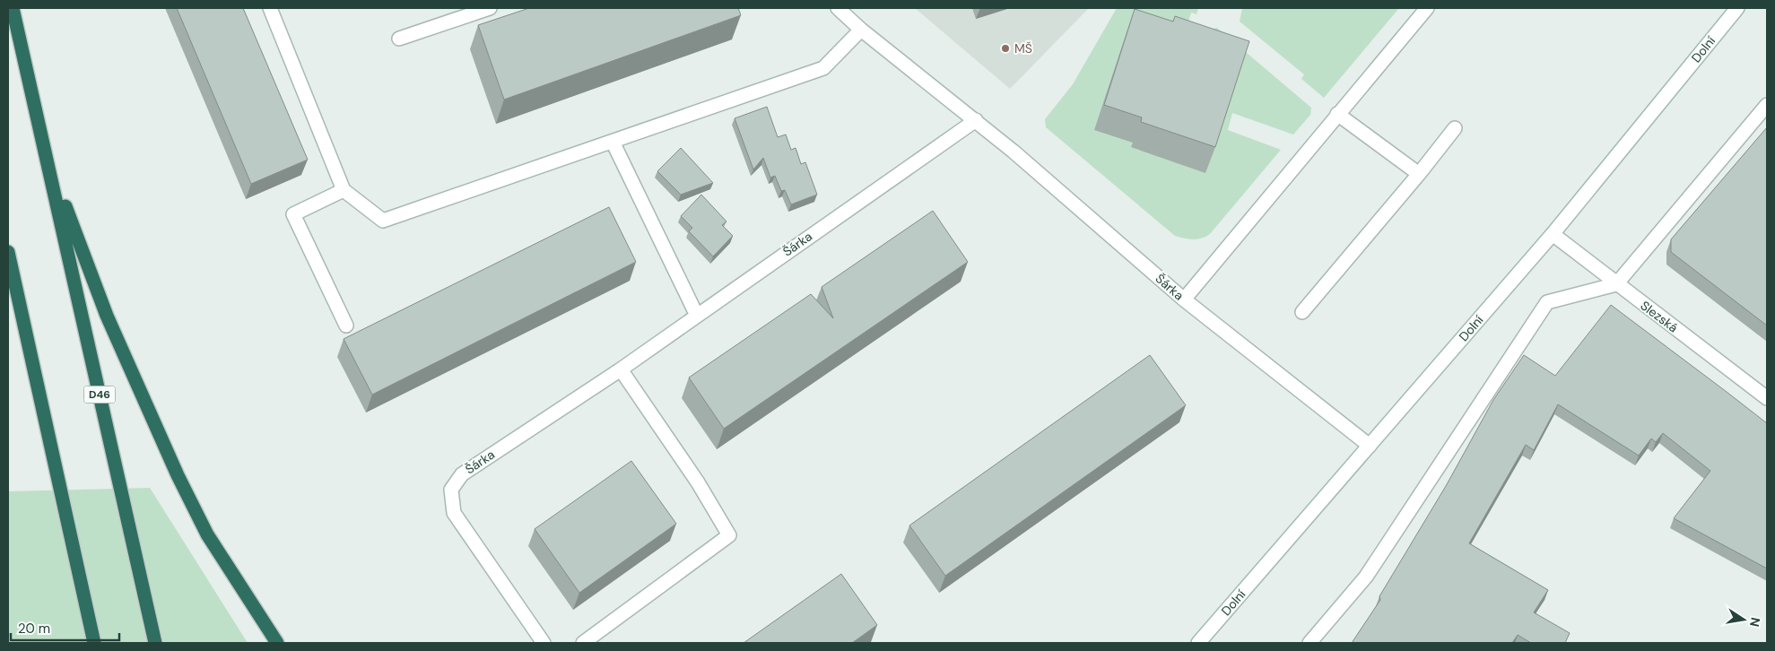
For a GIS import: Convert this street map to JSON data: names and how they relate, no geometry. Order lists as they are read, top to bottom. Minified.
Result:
{"streets":{"highway":["D46"],"street":["Dolní","Šárka","Slezská"]},"crossings":[["Dolní","Šárka"],["Dolní","Slezská"]],"places":["MŠ"],"scale_bar":"20 m","north":"right"}
